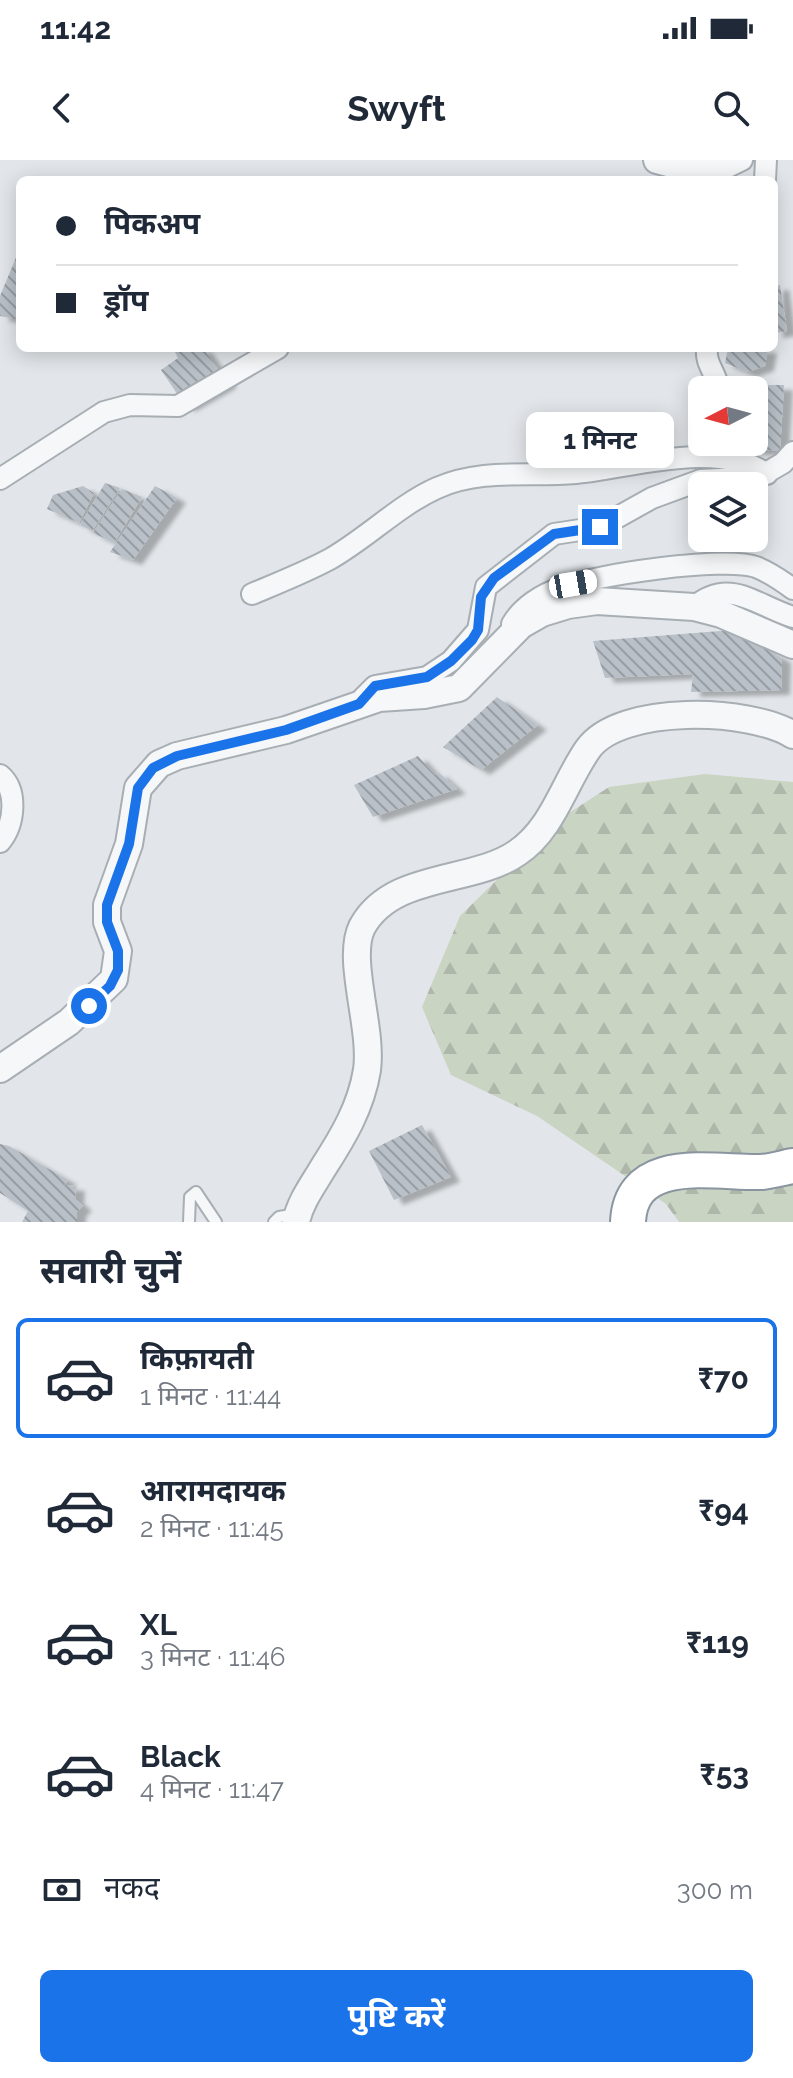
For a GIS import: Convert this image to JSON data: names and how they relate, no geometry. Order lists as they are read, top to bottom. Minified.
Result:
{"north":"left","page":{"status":"11:42","header":"Swyft","banner":["पिकअप","ड्रॉप"],"bubble":"1 मिनट","heading":"सवारी चुनें","list":[{"name":"किफ़ायती","note":"1 मिनट · 11:44","value":"₹70"},{"name":"आरामदायक","note":"2 मिनट · 11:45","value":"₹94"},{"name":"XL","note":"3 मिनट · 11:46","value":"₹119"},{"name":"Black","note":"4 मिनट · 11:47","value":"₹53"}],"pay":["नकद","300 m"],"buttons":"पुष्टि करें"}}
